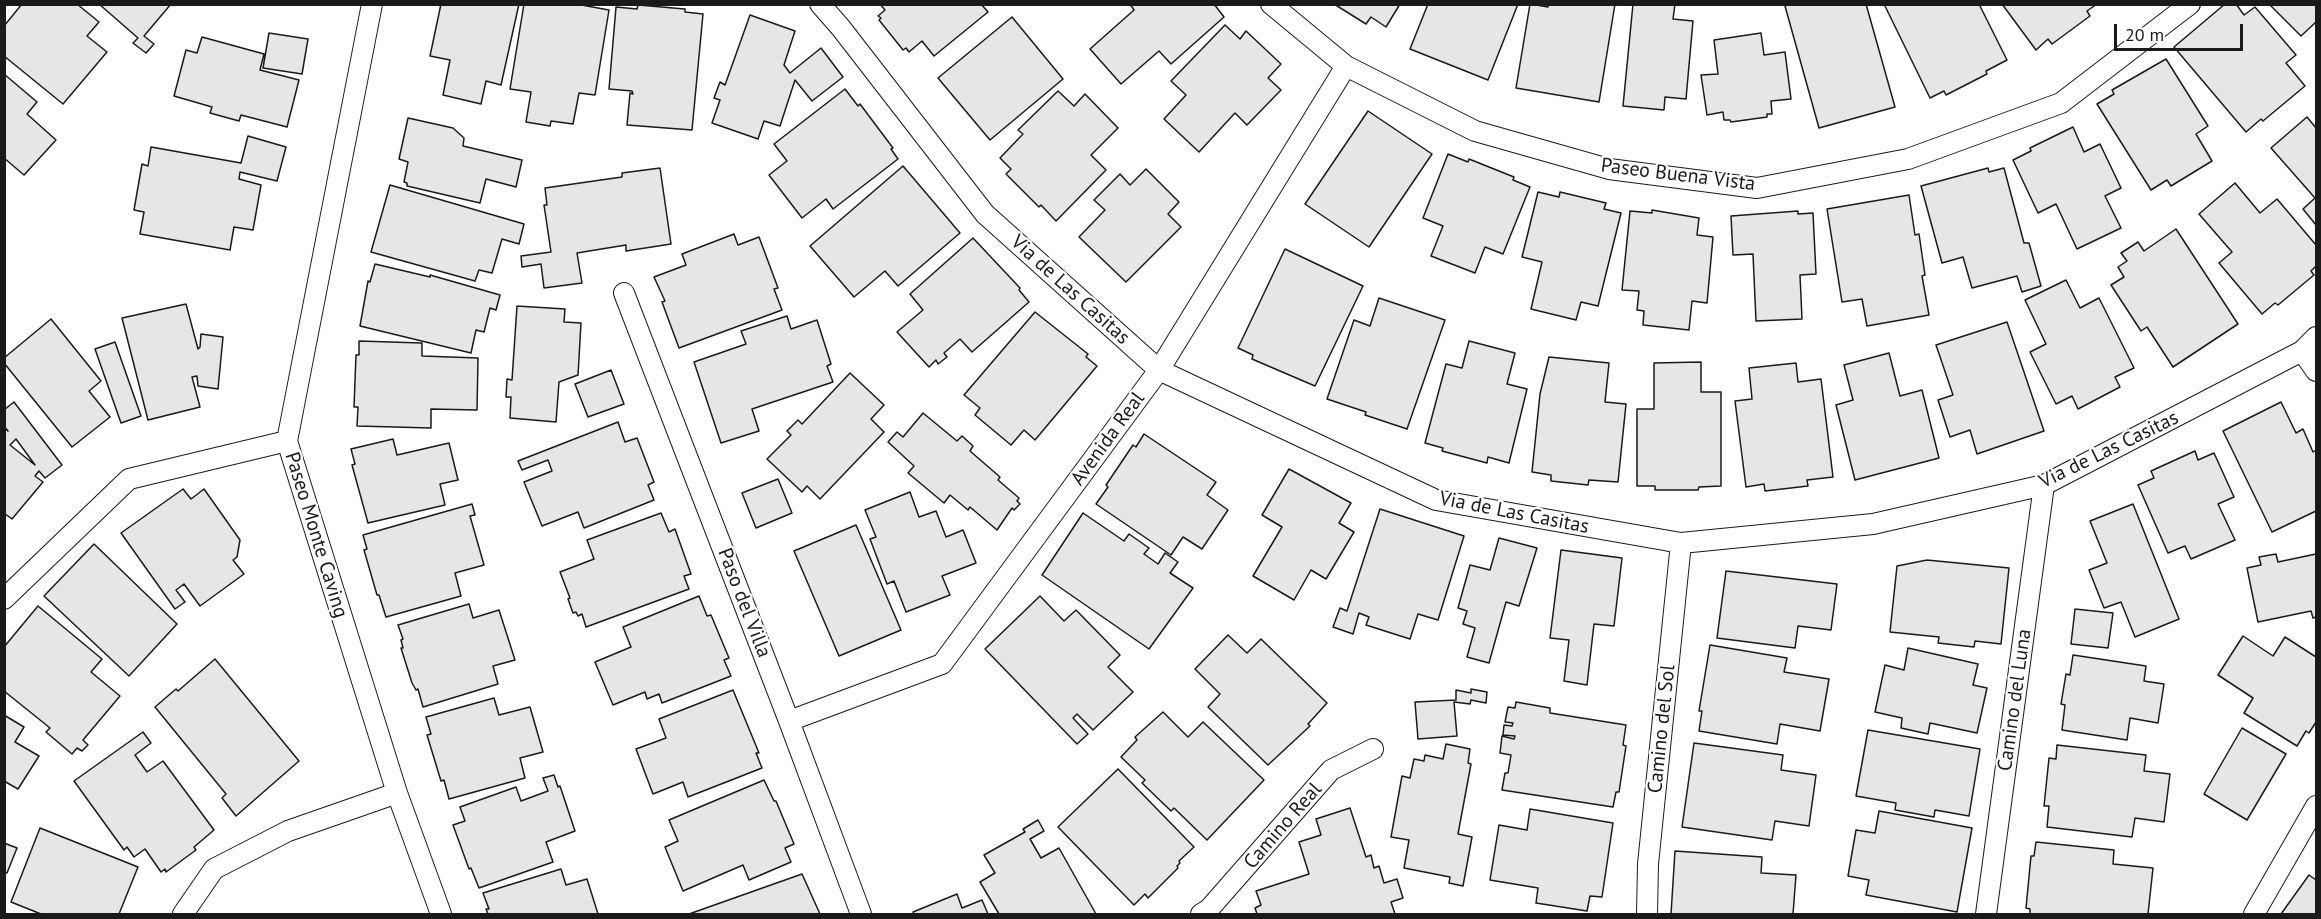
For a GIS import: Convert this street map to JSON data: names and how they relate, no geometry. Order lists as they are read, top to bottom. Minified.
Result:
{"streets":{"lane":["Paseo Buena Vista","Via de Las Casitas","Avenida Real","Paseo Monte Caving","Paso del Villa","Camino del Luna","Camino del Sol","Camino Real"]},"crossings":[["Paseo Buena Vista","Avenida Real"],["Via de Las Casitas","Avenida Real"],["Via de Las Casitas","Camino del Luna"],["Via de Las Casitas","Camino del Sol"],["Avenida Real","Paso del Villa"]],"scale_bar":"20 m"}
